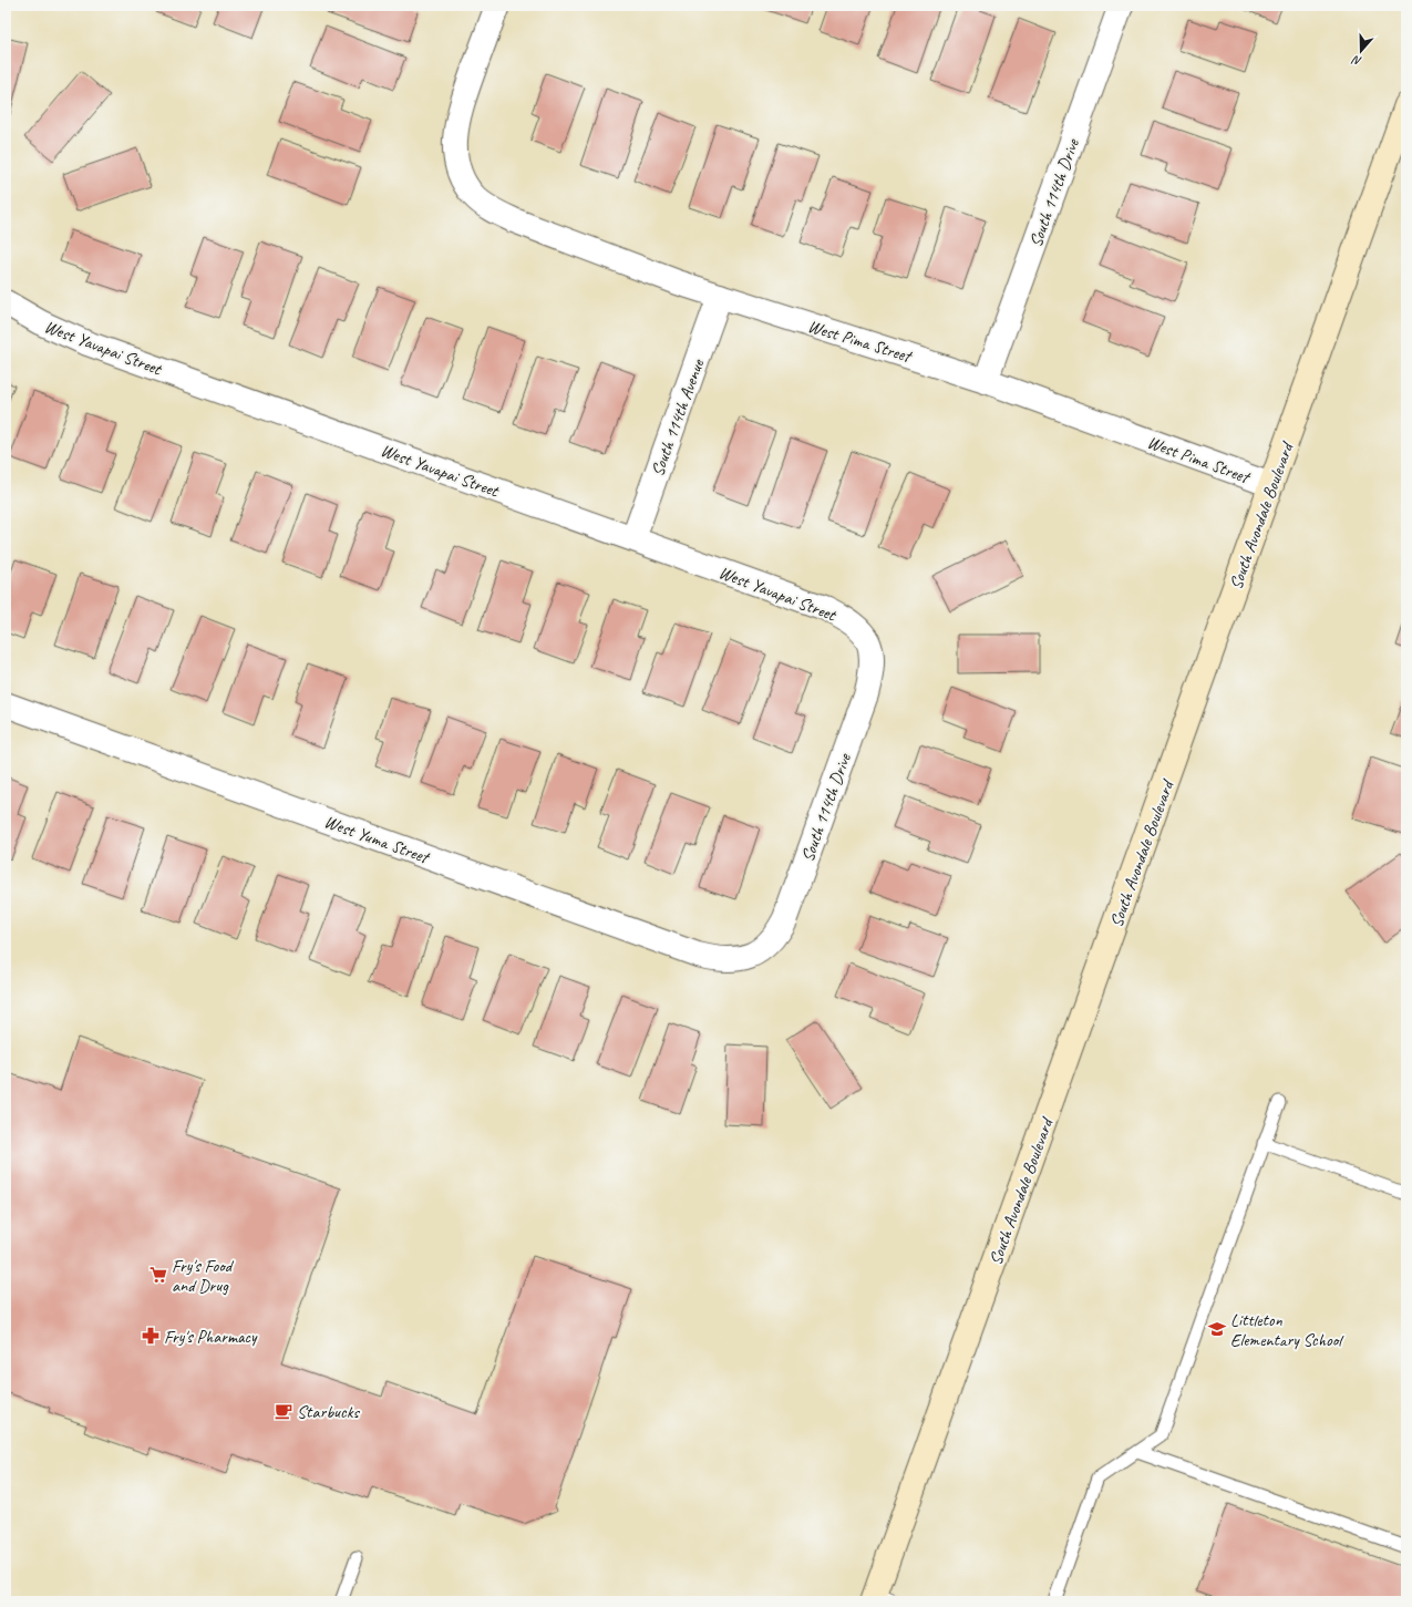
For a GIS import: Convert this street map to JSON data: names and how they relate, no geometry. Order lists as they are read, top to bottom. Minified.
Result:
{"streets":{"main road":["South Avondale Boulevard"],"street":["South 114th Drive","West Pima Street","West Yavapai Street","South 114th Avenue","West Yuma Street"]},"crossings":[["South 114th Drive","West Pima Street"],["South 114th Drive","West Yavapai Street"],["South 114th Drive","West Yuma Street"],["West Pima Street","South 114th Avenue"],["West Pima Street","South Avondale Boulevard"],["West Yavapai Street","South 114th Avenue"]],"places":{"supermarket":["Fry's Food and Drug"],"school or university":["Littleton Elementary School"],"pharmacy":["Fry's Pharmacy"],"cafe":["Starbucks"]},"north":"bottom"}
